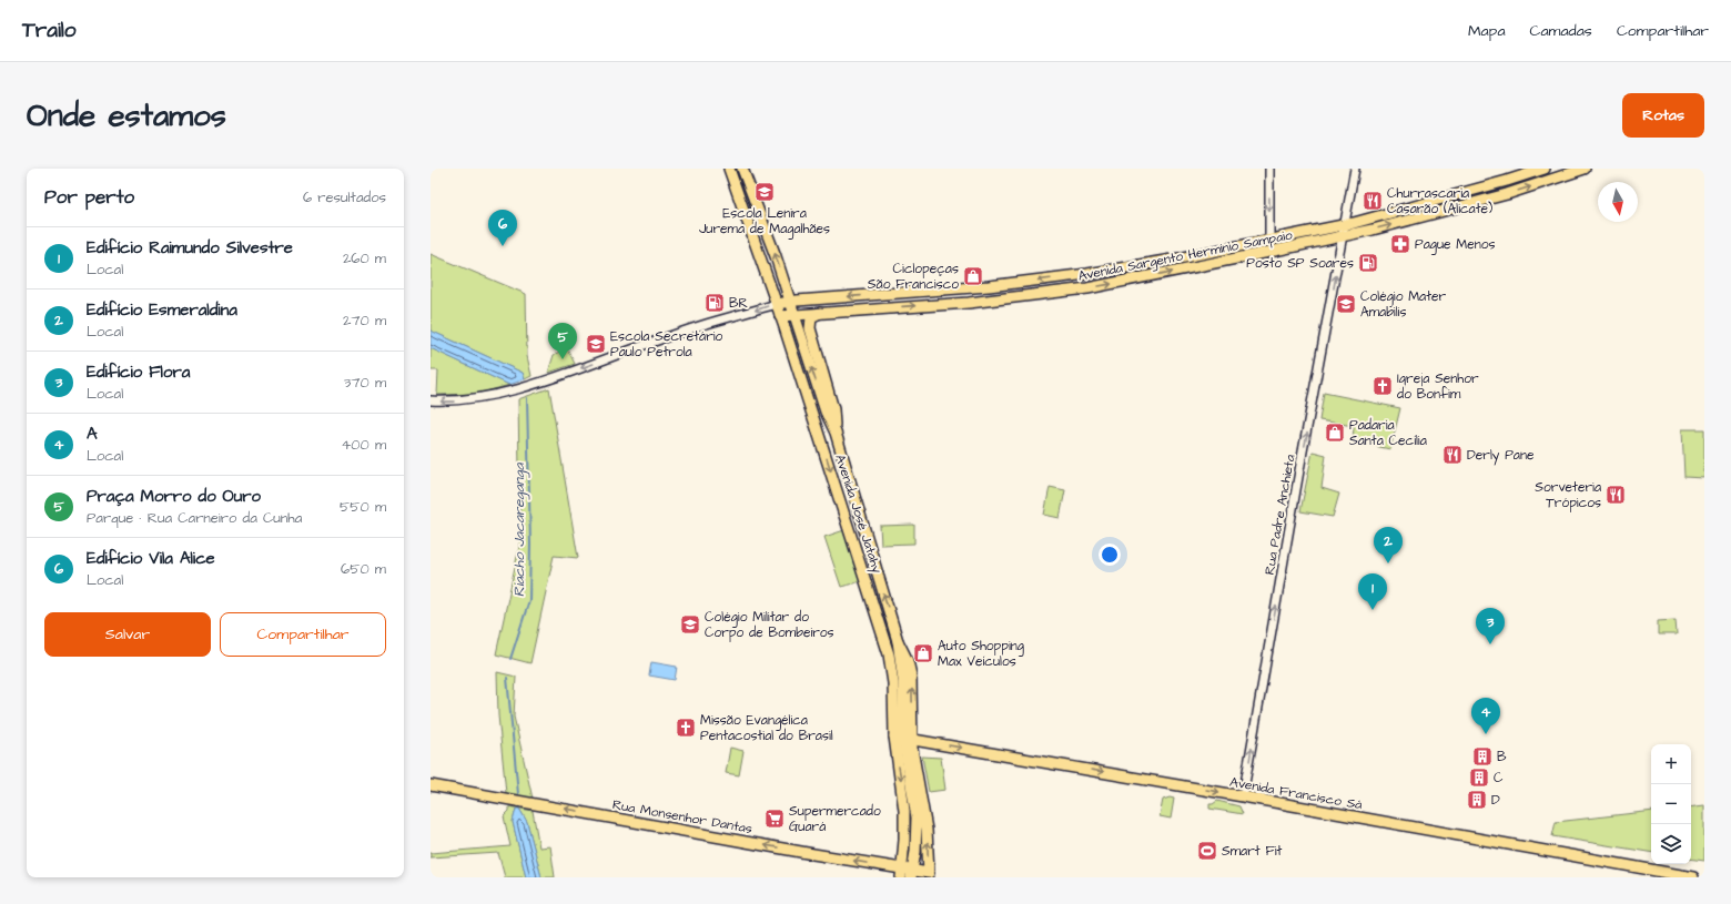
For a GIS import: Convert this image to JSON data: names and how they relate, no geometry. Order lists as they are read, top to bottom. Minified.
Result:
{"streets":{"main road":["Avenida Sargento Hermínio Sampaio","Avenida José Jatahy","Avenida Francisco Sá","Rua Monsenhor Dantas"],"street":["Rua Padre Anchieta"]},"crossings":[["Avenida Sargento Hermínio Sampaio","Avenida José Jatahy"],["Avenida Sargento Hermínio Sampaio","Rua Padre Anchieta"],["Avenida José Jatahy","Avenida Francisco Sá"],["Avenida José Jatahy","Rua Monsenhor Dantas"],["Rua Padre Anchieta","Avenida Francisco Sá"]],"one_way":["Rua Padre Anchieta","Avenida Francisco Sá","Rua Monsenhor Dantas"],"water":["Riacho Jacareganga"],"places":{"school or university":["Escola Lenira Jurema de Magalhães","Colégio Mater Amabilis","Escola Secretário Paulo Petrola","Colégio Militar do Corpo de Bombeiros"],"restaurant":["Churrascaria Casarão (Alicate)","Derly Pane","Sorveteria Trópicos"],"pharmacy":["Pague Menos"],"fuel station":["Posto SP Soares","BR"],"shop":["Ciclopeças São Francisco","Padaria Santa Cecília","Auto Shopping Max Veículos"],"church":["Igreja Senhor do Bonfim","Missão Evangélica Pentacostial do Brasil"],"building":["B","C","D"],"supermarket":["Supermercado Guará"],"sports":["Smart Fit"]},"north":"bottom","page":{"header":"Trailo","nav":["Mapa","Camadas","Compartilhar"],"buttons":["Rotas",["Salvar","Compartilhar"]],"title":"Onde estamos","heading":["Por perto","6 resultados"],"pins":["6","5","2","1","3","4"],"list":[{"mark":"1","name":"Edifício Raimundo Silvestre","note":"Local","value":"260 m"},{"mark":"2","name":"Edifício Esmeraldina","note":"Local","value":"270 m"},{"mark":"3","name":"Edifício Flora","note":"Local","value":"370 m"},{"mark":"4","name":"A","note":"Local","value":"400 m"},{"mark":"5","name":"Praça Morro do Ouro","note":"Parque · Rua Carneiro da Cunha","value":"550 m"},{"mark":"6","name":"Edifício Vila Alice","note":"Local","value":"650 m"}],"map_buttons":["+","−"]}}
